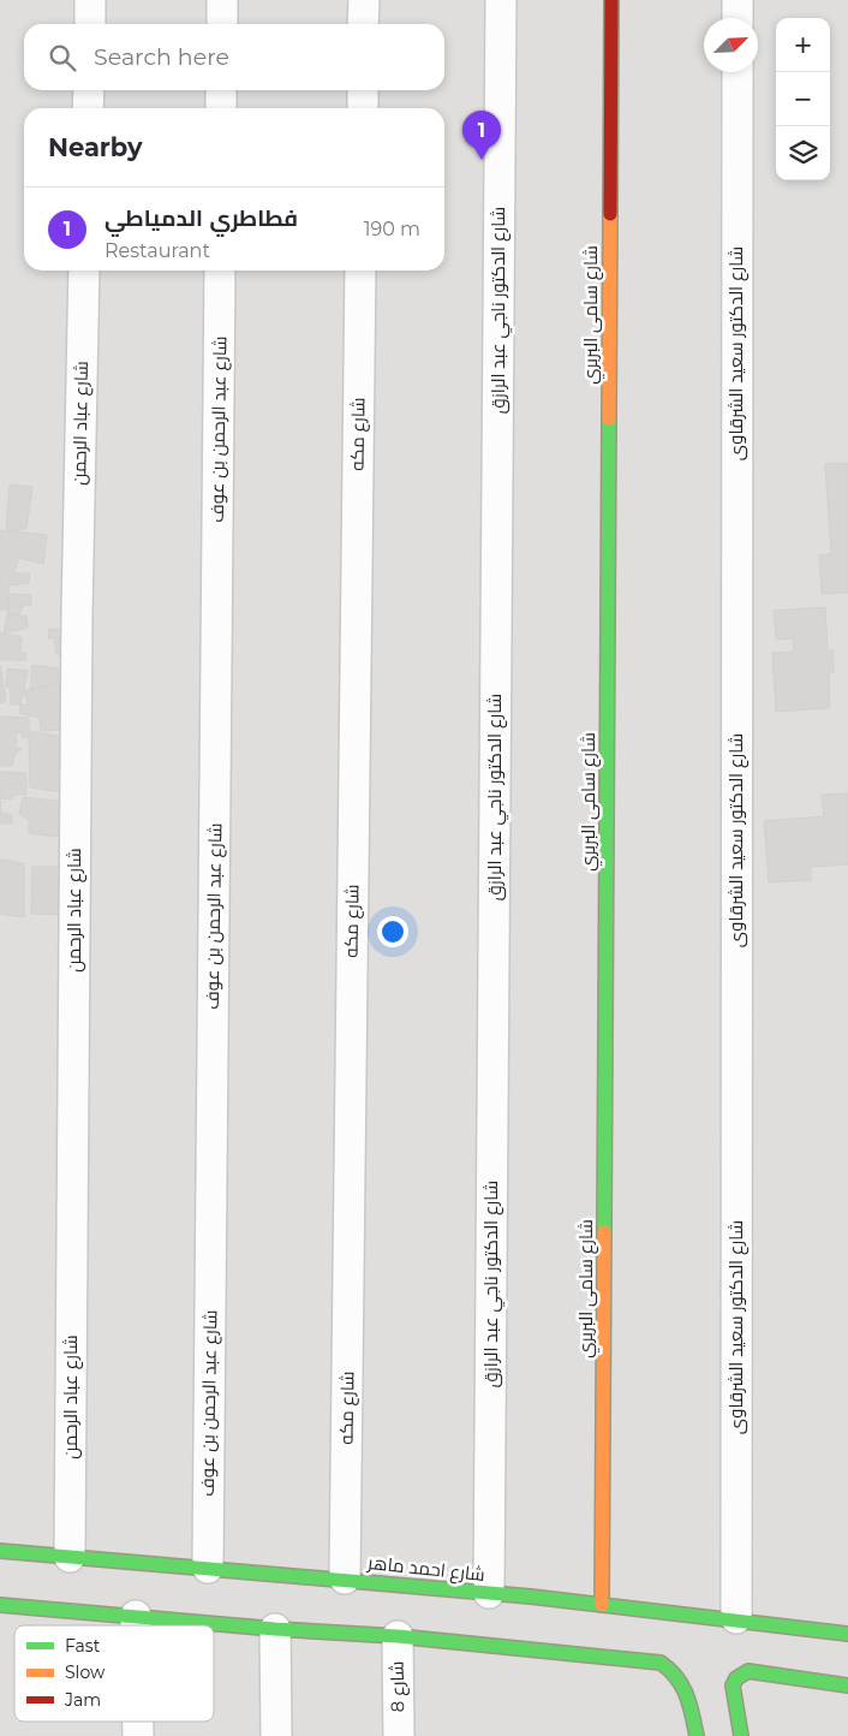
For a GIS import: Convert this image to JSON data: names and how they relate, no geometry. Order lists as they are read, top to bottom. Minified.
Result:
{"streets":{"street":["شارع الدكتور ناجي عبد الرازق","شارع سامى البربري","شارع الدكتور سعيد الشرقاوى","شارع عباد الرحمن","شارع عبد الرحمن بن عوف","شارع مكه","شارع احمد ماهر","شارع 8"]},"crossings":[["شارع الدكتور ناجي عبد الرازق","شارع احمد ماهر"],["شارع سامى البربري","شارع احمد ماهر"],["شارع الدكتور سعيد الشرقاوى","شارع احمد ماهر"],["شارع عباد الرحمن","شارع احمد ماهر"],["شارع عبد الرحمن بن عوف","شارع احمد ماهر"],["شارع مكه","شارع احمد ماهر"]],"legend":["Fast","Slow","Jam"],"north":"top right","page":{"map_buttons":["+","−"],"search":"Search here","heading":"Nearby","pins":"1","list":[{"mark":"1","name":"فطاطري الدمياطي","note":"Restaurant","value":"190 m"}]}}
